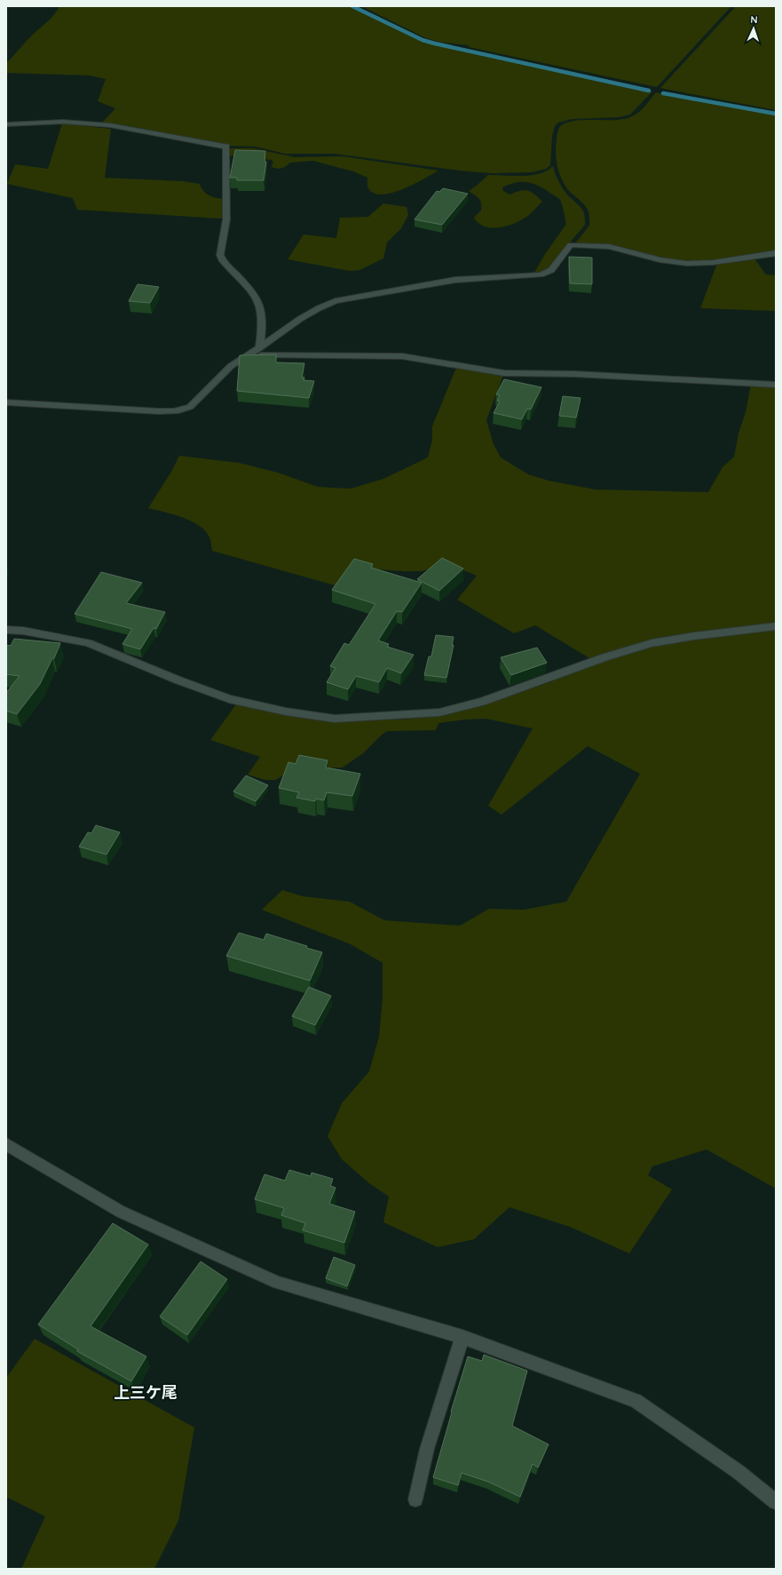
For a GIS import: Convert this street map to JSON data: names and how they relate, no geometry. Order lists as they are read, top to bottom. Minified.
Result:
{"districts":["上三ケ尾"],"north":"top"}
